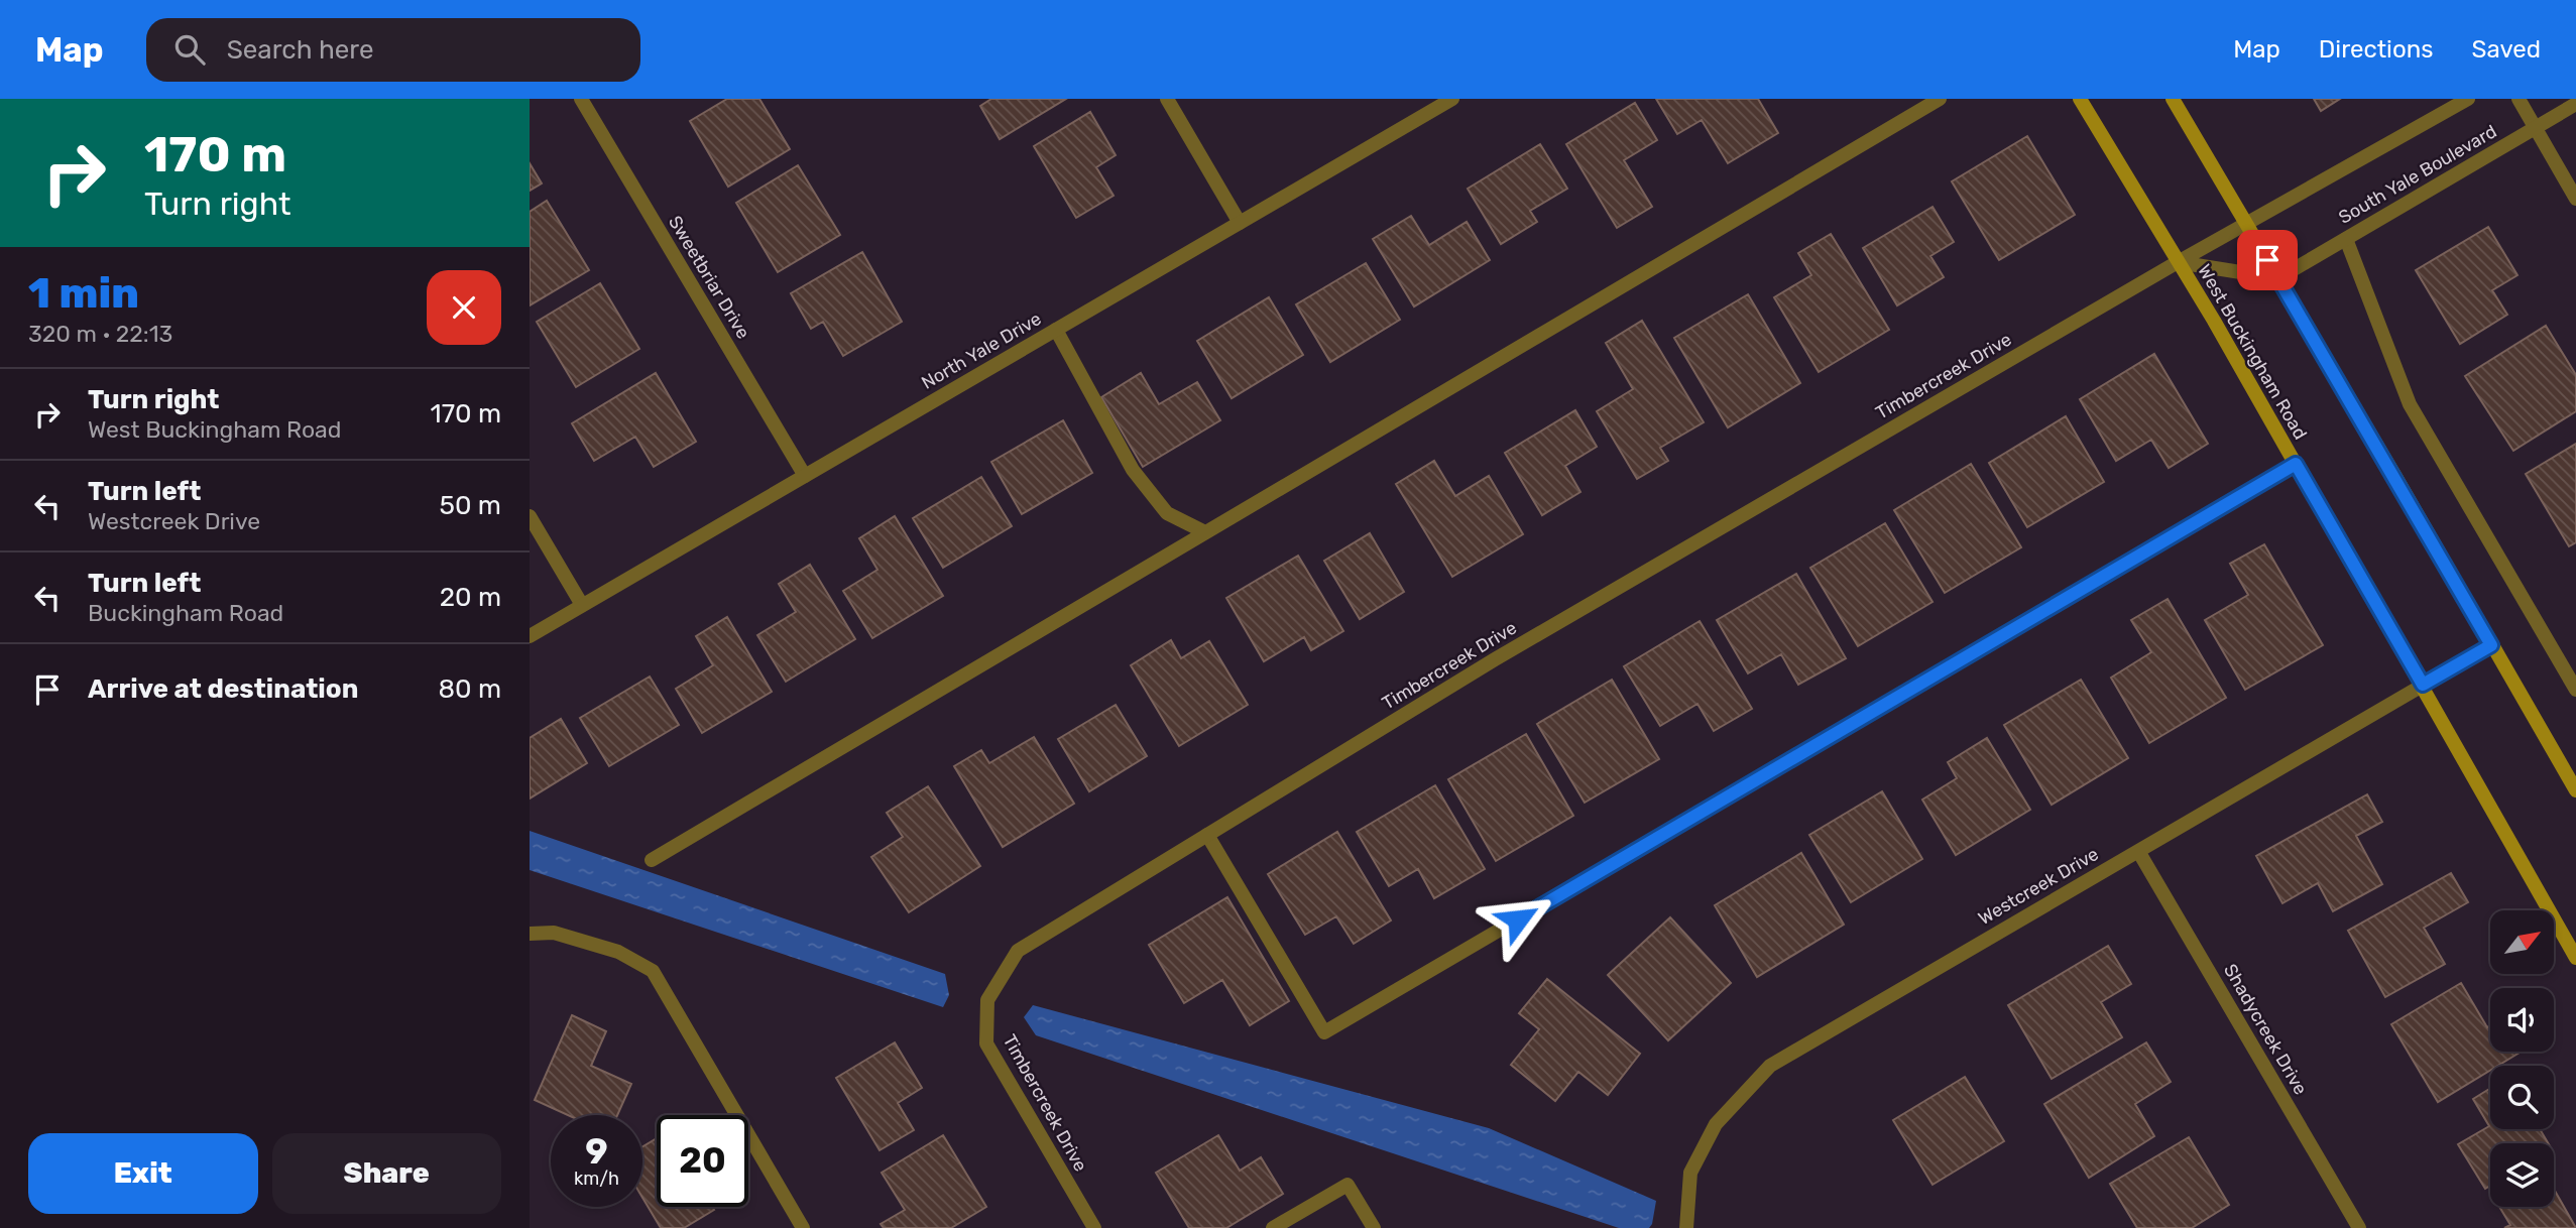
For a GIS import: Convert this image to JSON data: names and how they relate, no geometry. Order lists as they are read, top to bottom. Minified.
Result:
{"streets":{"main road":["West Buckingham Road"],"street":["South Yale Boulevard","Sweetbriar Drive","North Yale Drive","Timbercreek Drive","Westcreek Drive","Shadycreek Drive"]},"crossings":[["Sweetbriar Drive","North Yale Drive"],["West Buckingham Road","Timbercreek Drive"],["West Buckingham Road","Westcreek Drive"],["Westcreek Drive","Shadycreek Drive"]],"north":"top right","page":{"header":"Map","search":"Search here","nav":["Map","Directions","Saved"],"turn":["170 m","Turn right"],"heading":["1 min","320 m · 22:13"],"list":[{"name":"Turn right","note":"West Buckingham Road","value":"170 m"},{"name":"Turn left","note":"Westcreek Drive","value":"50 m"},{"name":"Turn left","note":"Buckingham Road","value":"20 m"},{"name":"Arrive at destination","value":"80 m"}],"speed":"9 km/h","limit":"20","buttons":["Exit","Share"]}}
